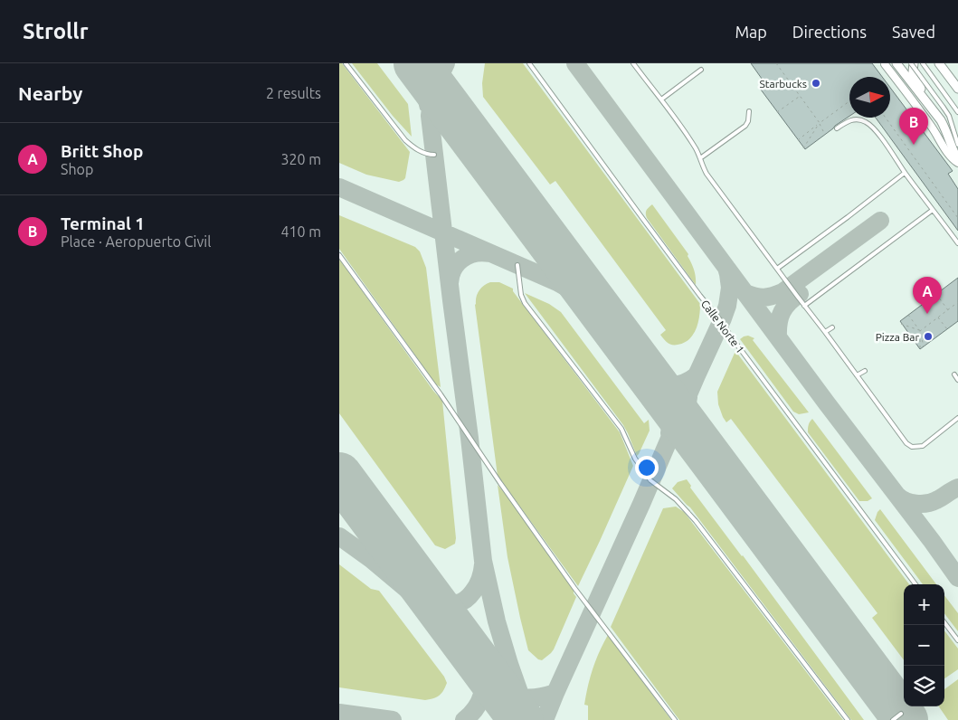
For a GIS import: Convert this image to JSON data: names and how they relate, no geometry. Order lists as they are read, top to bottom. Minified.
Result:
{"streets":{"lane":["Calle Norte 1"]},"places":["Starbucks","Pizza Bar"],"north":"right","page":{"header":"Strollr","nav":["Map","Directions","Saved"],"heading":["Nearby","2 results"],"pins":["B","A"],"list":[{"mark":"A","name":"Britt Shop","note":"Shop","value":"320 m"},{"mark":"B","name":"Terminal 1","note":"Place · Aeropuerto Civil","value":"410 m"}],"map_buttons":["+","−"]}}
